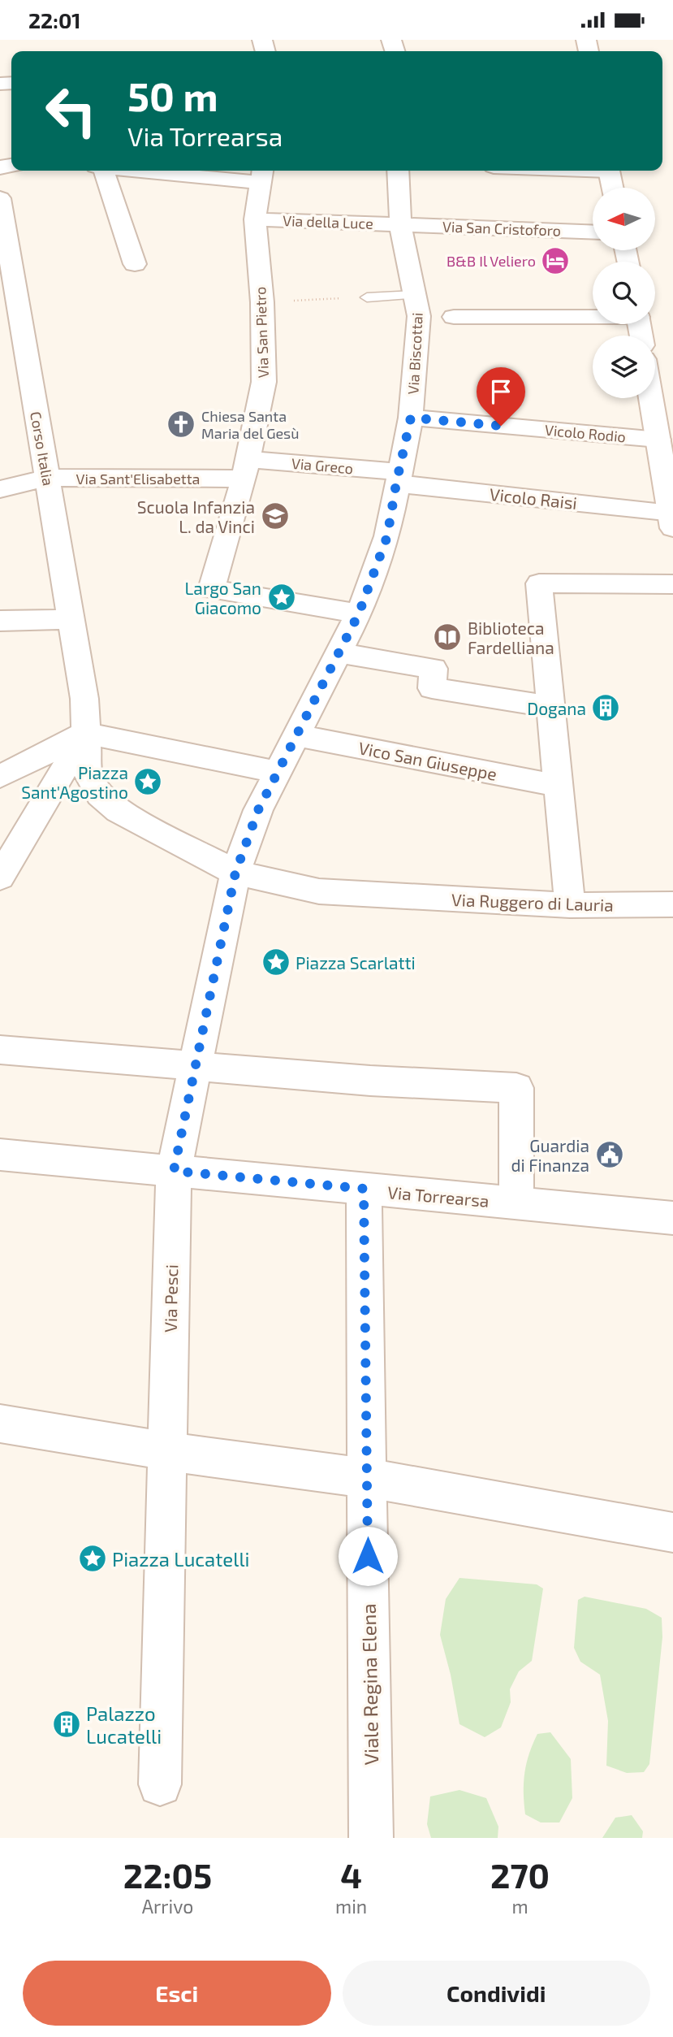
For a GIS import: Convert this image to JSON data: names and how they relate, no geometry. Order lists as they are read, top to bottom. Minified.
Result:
{"streets":{"street":["Via della Luce","Via San Cristoforo","Via San Pietro","Via Biscottai","Vicolo Rodio","Corso Italia","Via Greco","Via Sant'Elisabetta","Vicolo Raisi","Vico San Giuseppe","Via Ruggero di Lauria","Via Torrearsa","Via Pesci","Viale Regina Elena"]},"crossings":[["Via della Luce","Via San Cristoforo"],["Via della Luce","Via San Pietro"],["Via della Luce","Via Biscottai"],["Via San Cristoforo","Via Biscottai"],["Via San Pietro","Via Biscottai"],["Via San Pietro","Via Greco"],["Via San Pietro","Via Sant'Elisabetta"],["Via Biscottai","Vicolo Rodio"],["Via Biscottai","Corso Italia"],["Via Biscottai","Via Greco"],["Via Biscottai","Vicolo Raisi"],["Via Biscottai","Vico San Giuseppe"],["Via Biscottai","Via Ruggero di Lauria"],["Via Biscottai","Via Pesci"],["Corso Italia","Via Sant'Elisabetta"],["Corso Italia","Via Ruggero di Lauria"],["Corso Italia","Via Pesci"],["Via Greco","Via Sant'Elisabetta"],["Via Greco","Vicolo Raisi"],["Via Ruggero di Lauria","Via Pesci"],["Via Torrearsa","Via Pesci"],["Via Torrearsa","Viale Regina Elena"]],"places":{"hotel":["B&B Il Veliero"],"church":["Chiesa Santa Maria del Gesù"],"school or university":["Scuola Infanzia L. da Vinci"],"place":["Largo San Giacomo","Piazza Sant'Agostino","Piazza Scarlatti","Piazza Lucatelli"],"library":["Biblioteca Fardelliana"],"building":["Dogana","Palazzo Lucatelli"],"public building":["Guardia di Finanza"]},"north":"left","page":{"status":"22:01","turn":["50 m","Via Torrearsa"],"eta":["22:05","Arrivo","4","min","270","m"],"buttons":["Esci","Condividi"]}}
